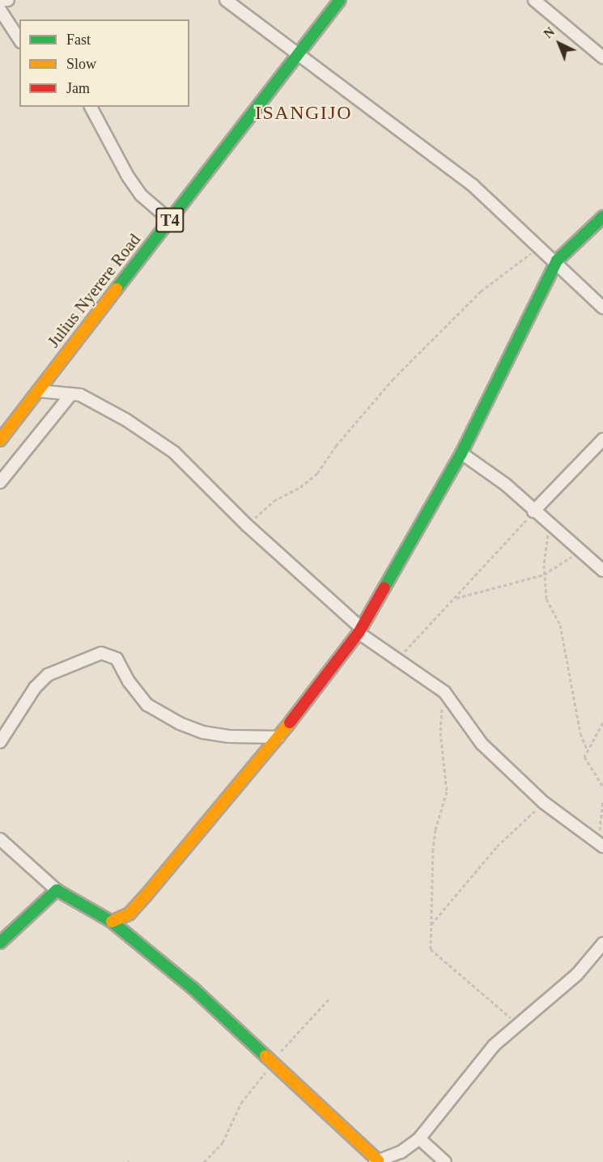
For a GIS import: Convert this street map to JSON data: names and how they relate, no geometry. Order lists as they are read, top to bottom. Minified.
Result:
{"streets":{"main road":["T4","Julius Nyerere Road"]},"districts":["ISANGIJO"],"legend":["Fast","Slow","Jam"],"north":"top left"}
